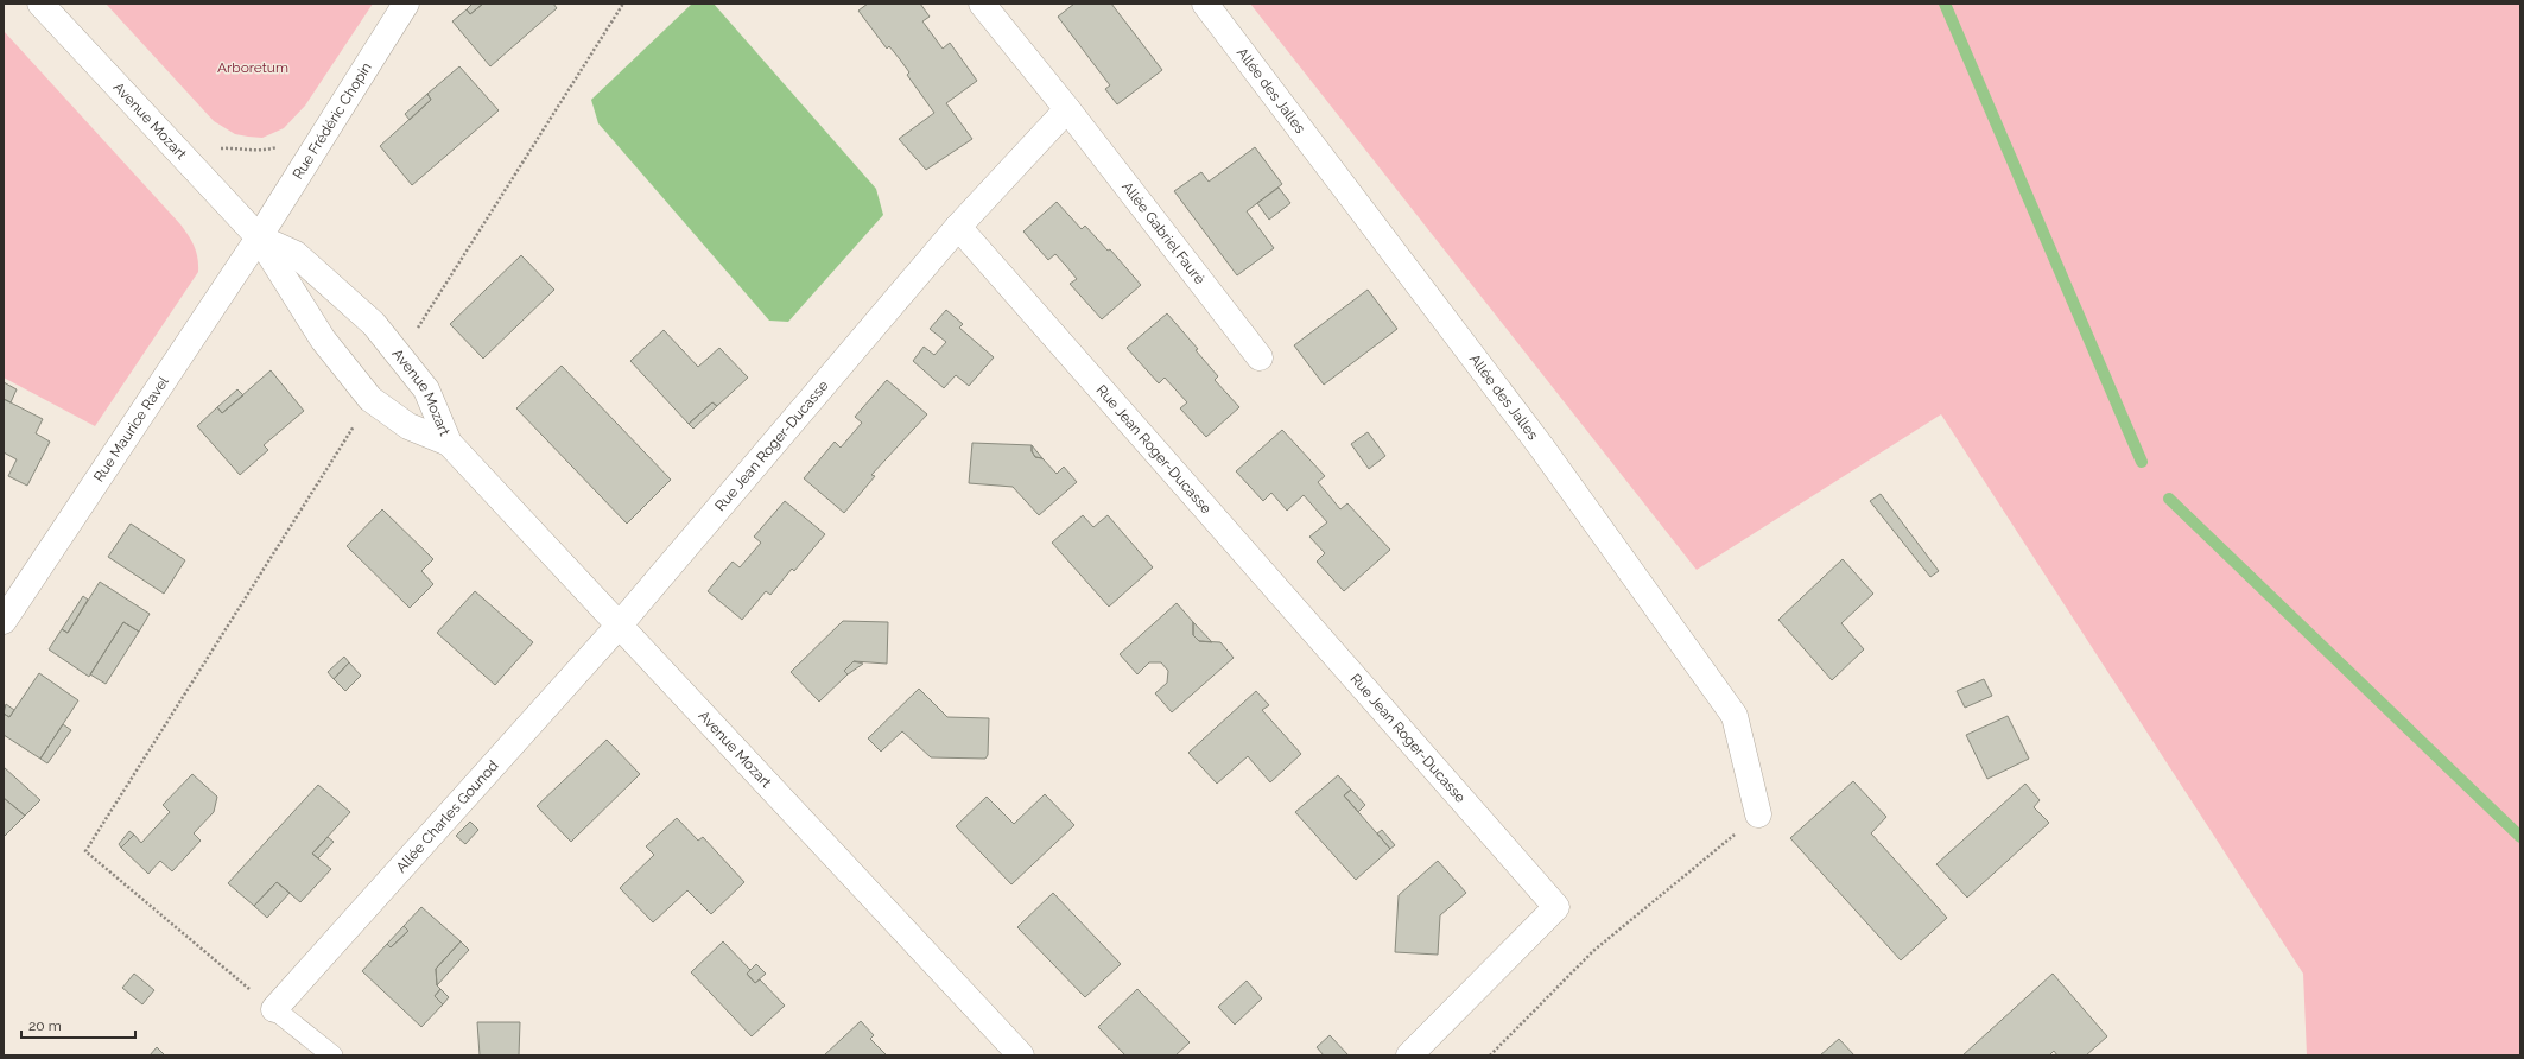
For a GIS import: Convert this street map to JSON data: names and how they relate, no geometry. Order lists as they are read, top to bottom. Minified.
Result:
{"streets":{"street":["Allée des Jalles","Avenue Mozart","Rue Frédéric Chopin","Allée Gabriel Fauré","Rue Maurice Ravel","Rue Jean Roger-Ducasse","Allée Charles Gounod"]},"crossings":[["Avenue Mozart","Rue Frédéric Chopin"],["Avenue Mozart","Rue Maurice Ravel"],["Avenue Mozart","Rue Jean Roger-Ducasse"],["Avenue Mozart","Allée Charles Gounod"],["Rue Frédéric Chopin","Rue Maurice Ravel"],["Rue Jean Roger-Ducasse","Allée Charles Gounod"]],"parks":["Arboretum"],"scale_bar":"20 m"}
